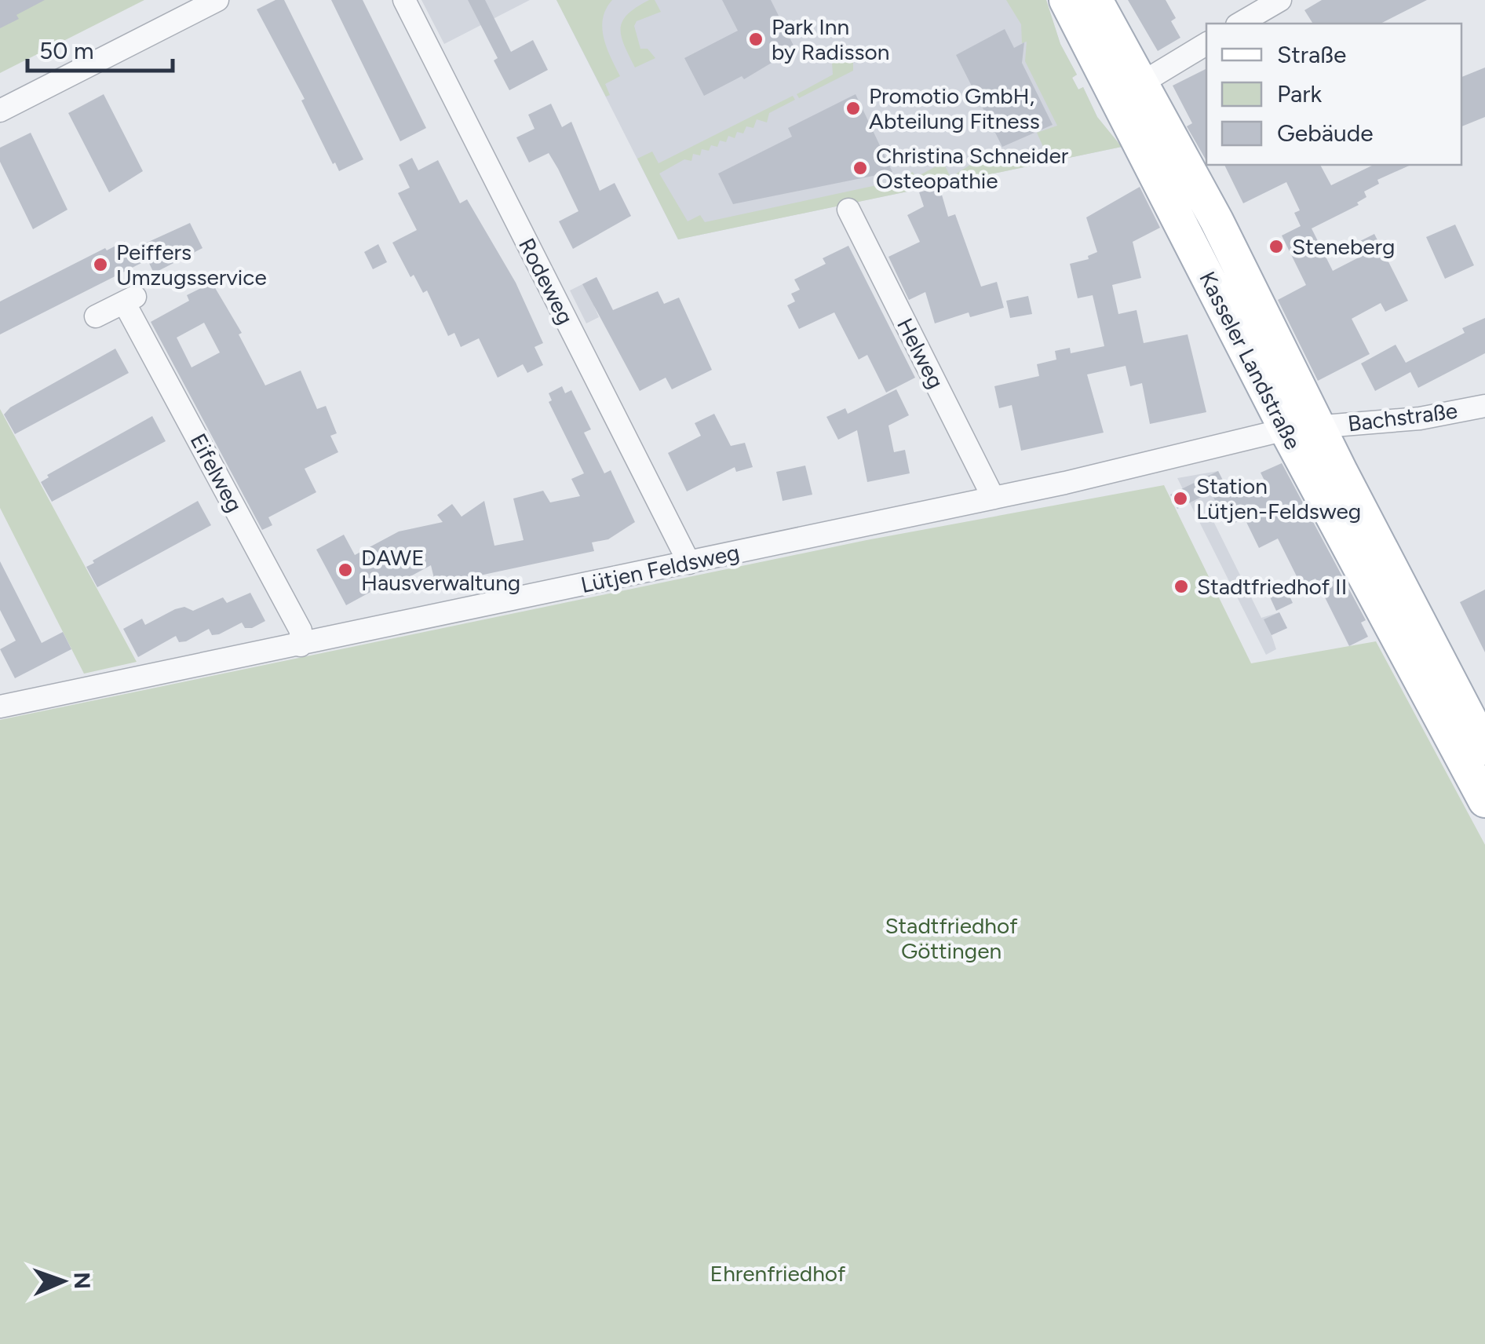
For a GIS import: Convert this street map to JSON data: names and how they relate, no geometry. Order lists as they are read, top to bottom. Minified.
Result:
{"streets":{"main road":["Kasseler Landstraße"],"street":["Rodeweg","Helweg","Bachstraße","Eifelweg","Lütjen Feldsweg"]},"crossings":[["Rodeweg","Lütjen Feldsweg"],["Helweg","Lütjen Feldsweg"],["Kasseler Landstraße","Bachstraße"],["Kasseler Landstraße","Lütjen Feldsweg"],["Bachstraße","Lütjen Feldsweg"],["Eifelweg","Lütjen Feldsweg"]],"parks":["Stadtfriedhof Göttingen","Ehrenfriedhof"],"places":["Park Inn by Radisson","Promotio GmbH, Abteilung Fitness","Christina Schneider Osteopathie","Steneberg","Peiffers Umzugsservice","Station Lütjen-Feldsweg","DAWE Hausverwaltung","Stadtfriedhof II"],"legend":["Straße","Park","Gebäude"],"scale_bar":"50 m","north":"right"}
